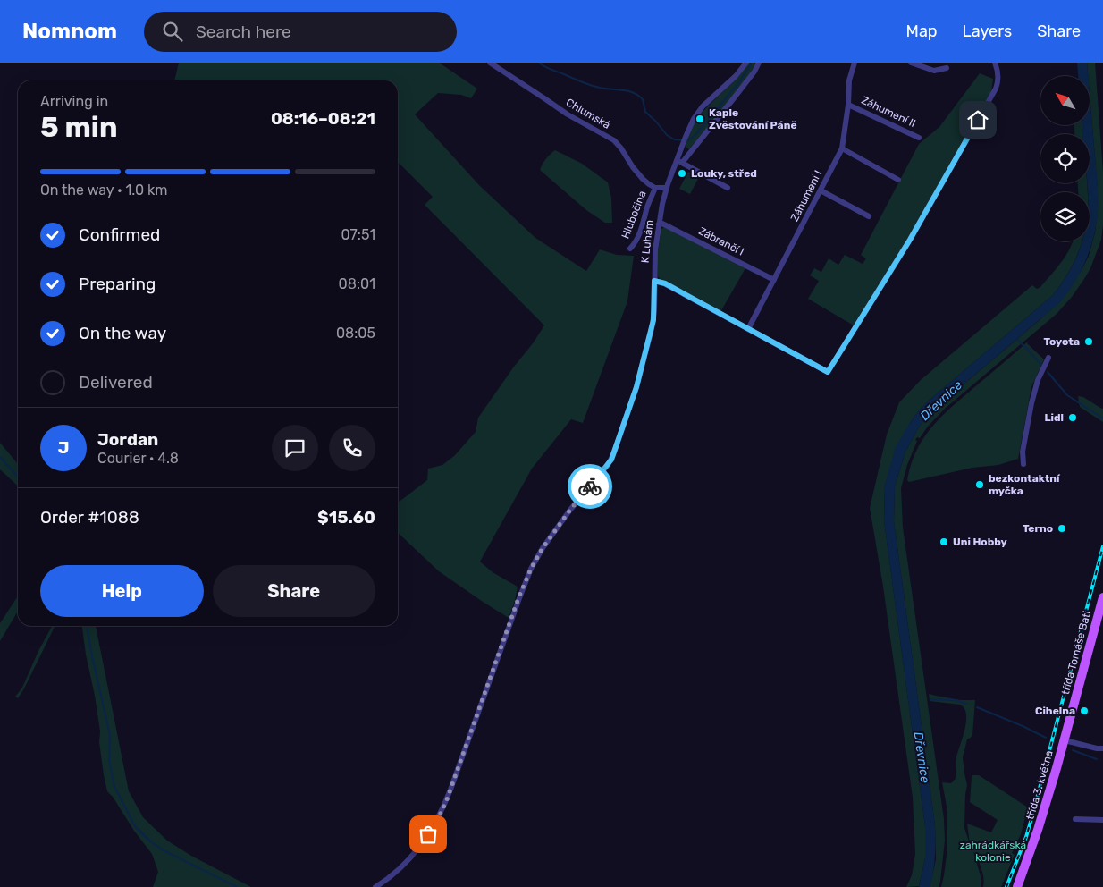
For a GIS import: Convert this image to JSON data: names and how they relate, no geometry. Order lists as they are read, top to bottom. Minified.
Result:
{"streets":{"main road":["třída Tomáše Bati","třída 3. května"],"street":["Záhumení II","Chlumská","Záhumení I","Hlubočina","K Luhám","Zábrančí I"]},"crossings":[["Záhumení II","Záhumení I"],["Chlumská","Hlubočina"],["Záhumení I","Zábrančí I"],["K Luhám","Zábrančí I"],["třída Tomáše Bati","třída 3. května"]],"water":["Dřevnice"],"parks":["zahrádkářská kolonie"],"places":["Kaple Zvěstování Páně","Louky, střed","Toyota","Lidl","bezkontaktní myčka","Terno","Uni Hobby","Cihelna"],"north":"top left","page":{"header":"Nomnom","search":"Search here","nav":["Map","Layers","Share"],"heading":["5 min","Arriving in","08:16–08:21"],"panel":["Jordan","Courier · 4.8","Order #1088","$15.60"],"bar":"On the way · 1.0 km","list":[["Confirmed","07:51"],["Preparing","08:01"],["On the way","08:05"],"Delivered"],"round":"J","buttons":["Help","Share"]}}
